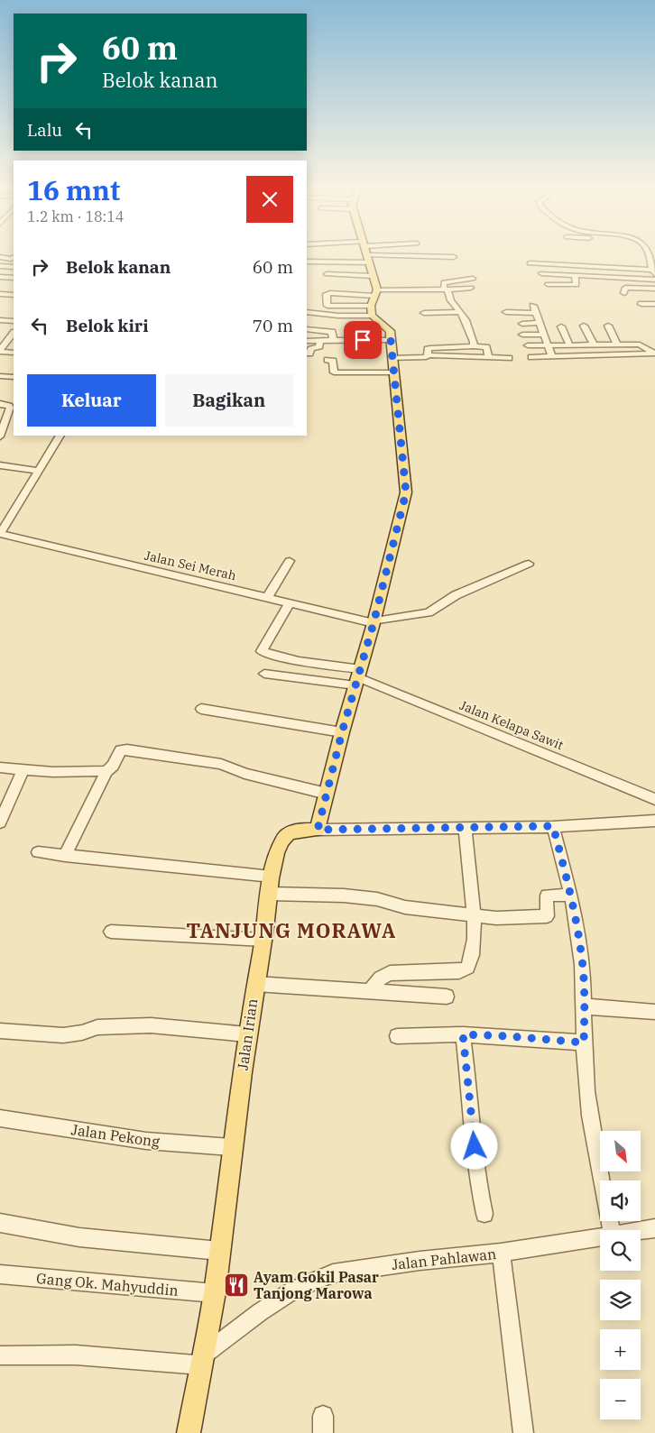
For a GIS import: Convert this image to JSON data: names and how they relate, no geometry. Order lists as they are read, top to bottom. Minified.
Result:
{"streets":{"main road":["Jalan Irian"],"street":["Jalan Sei Merah","Jalan Kelapa Sawit","Jalan Pekong","Jalan Pahlawan","Gang Ok. Mahyuddin"]},"crossings":[["Jalan Irian","Jalan Pekong"],["Jalan Irian","Jalan Pahlawan"],["Jalan Irian","Gang Ok. Mahyuddin"]],"districts":["TANJUNG MORAWA"],"places":{"restaurant":["Ayam Gokil Pasar Tanjong Marowa"]},"north":"bottom right","page":{"turn":["60 m","Belok kanan"],"then":"Lalu","heading":["16 mnt","1.2 km · 18:14"],"list":[{"name":"Belok kanan","value":"60 m"},{"name":"Belok kiri","value":"70 m"}],"buttons":["Keluar","Bagikan"],"map_buttons":["+","−"]}}
